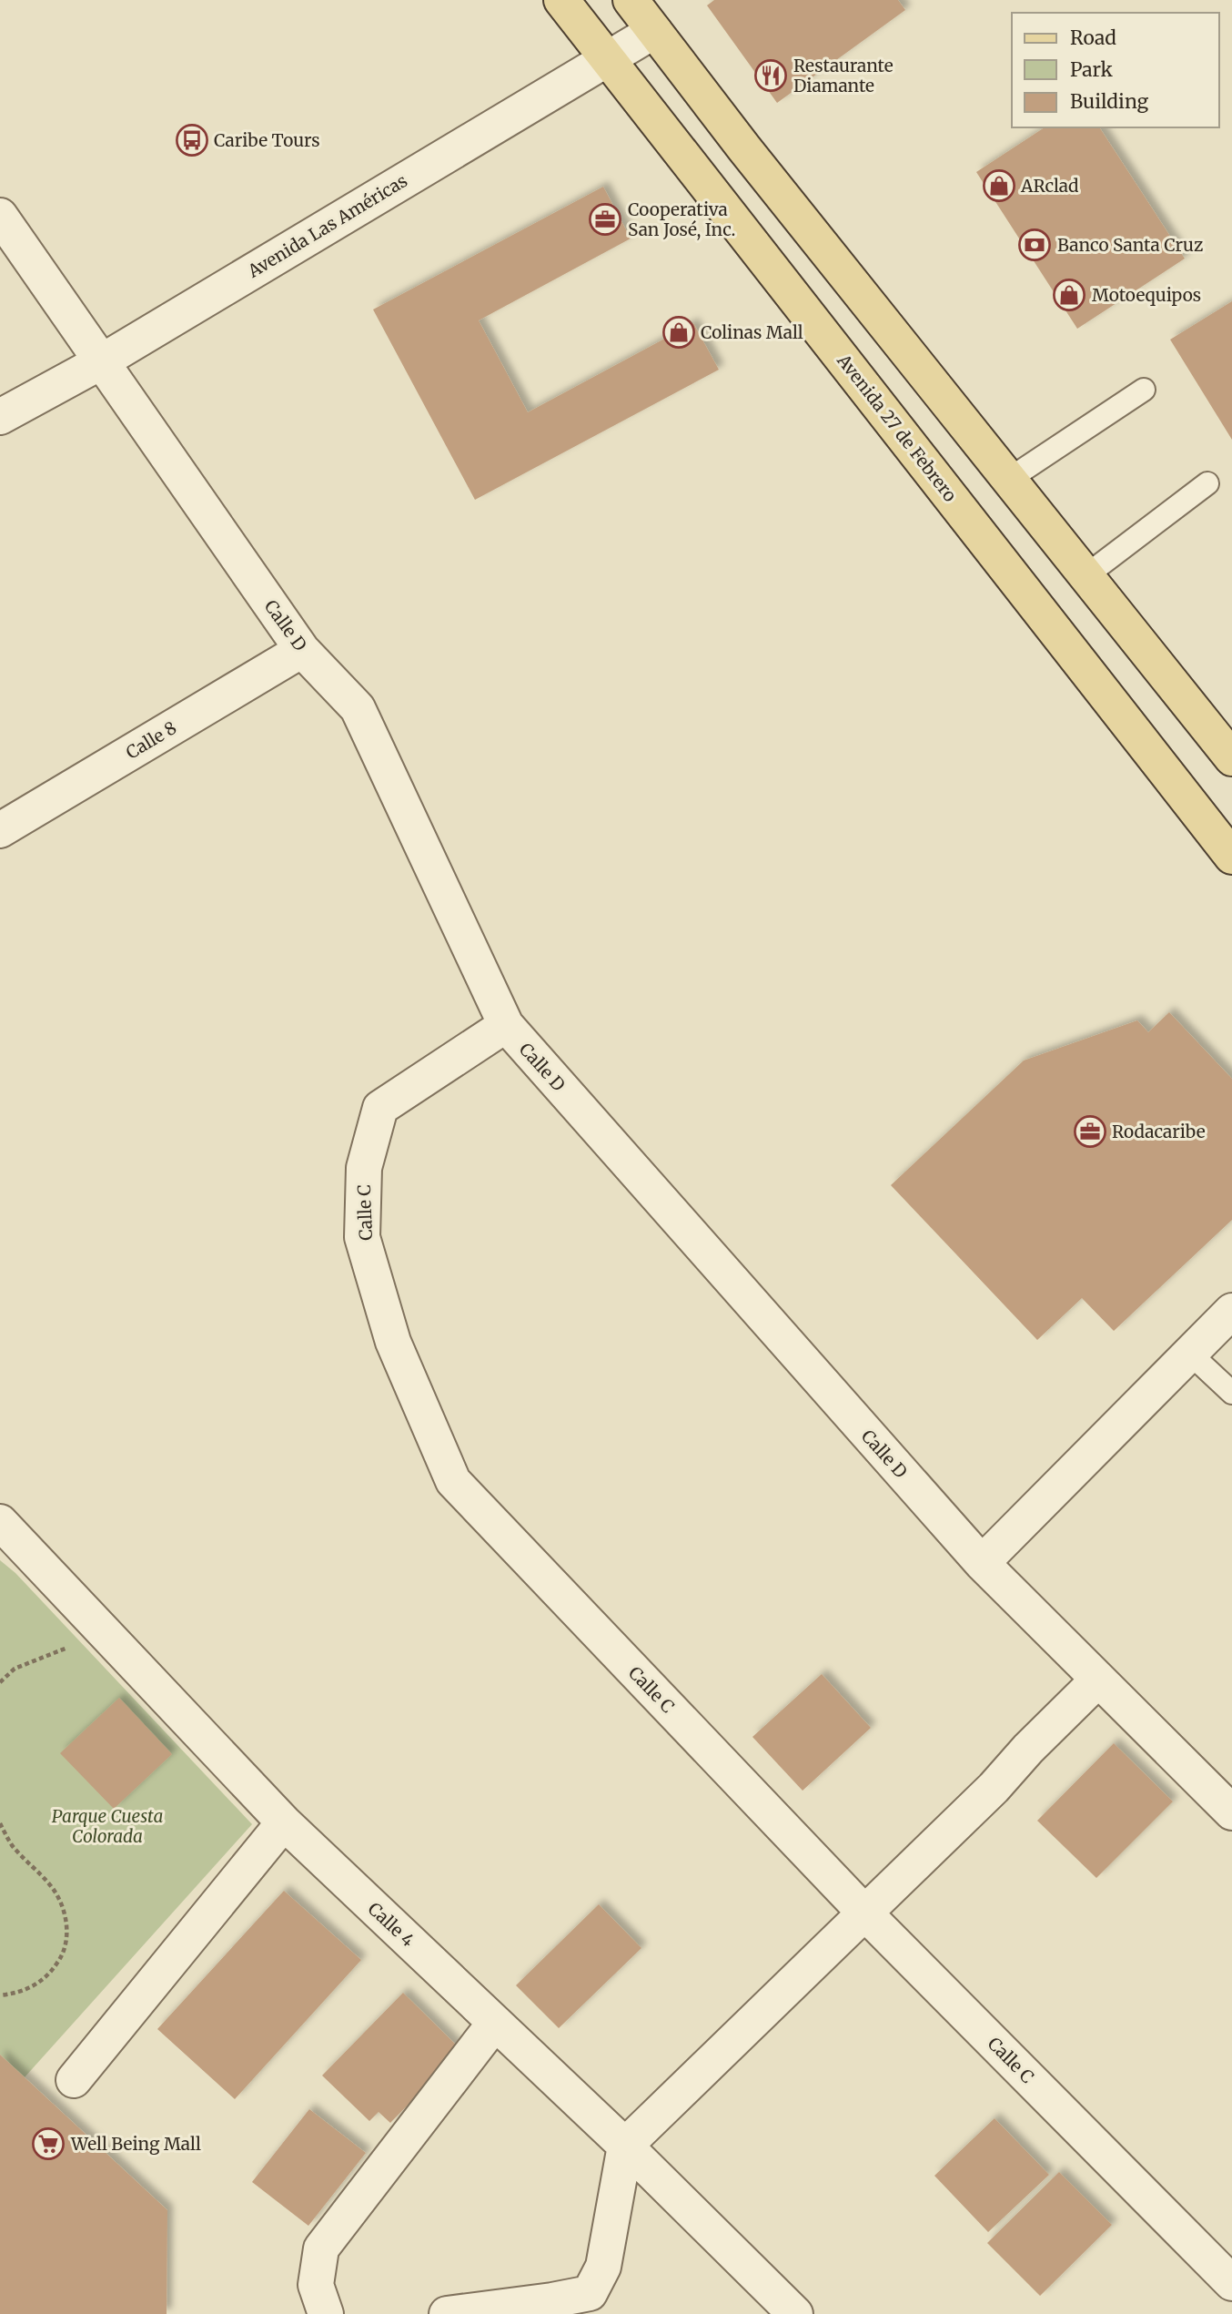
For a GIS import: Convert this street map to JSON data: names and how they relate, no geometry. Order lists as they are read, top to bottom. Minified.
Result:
{"streets":{"main road":["Avenida 27 de Febrero"],"street":["Avenida Las Américas","Calle D","Calle 8","Calle C","Calle 4"]},"crossings":[["Avenida Las Américas","Avenida 27 de Febrero"],["Avenida Las Américas","Calle D"],["Calle D","Calle 8"],["Calle D","Calle C"]],"parks":["Parque Cuesta Colorada"],"places":{"restaurant":["Restaurante Diamante"],"bus stop":["Caribe Tours"],"shop":["ARclad","Motoequipos","Colinas Mall"],"office":["Cooperativa San José, Inc.","Rodacaribe"],"bank":["Banco Santa Cruz"],"supermarket":["Well Being Mall"]},"legend":["Road","Park","Building"]}
